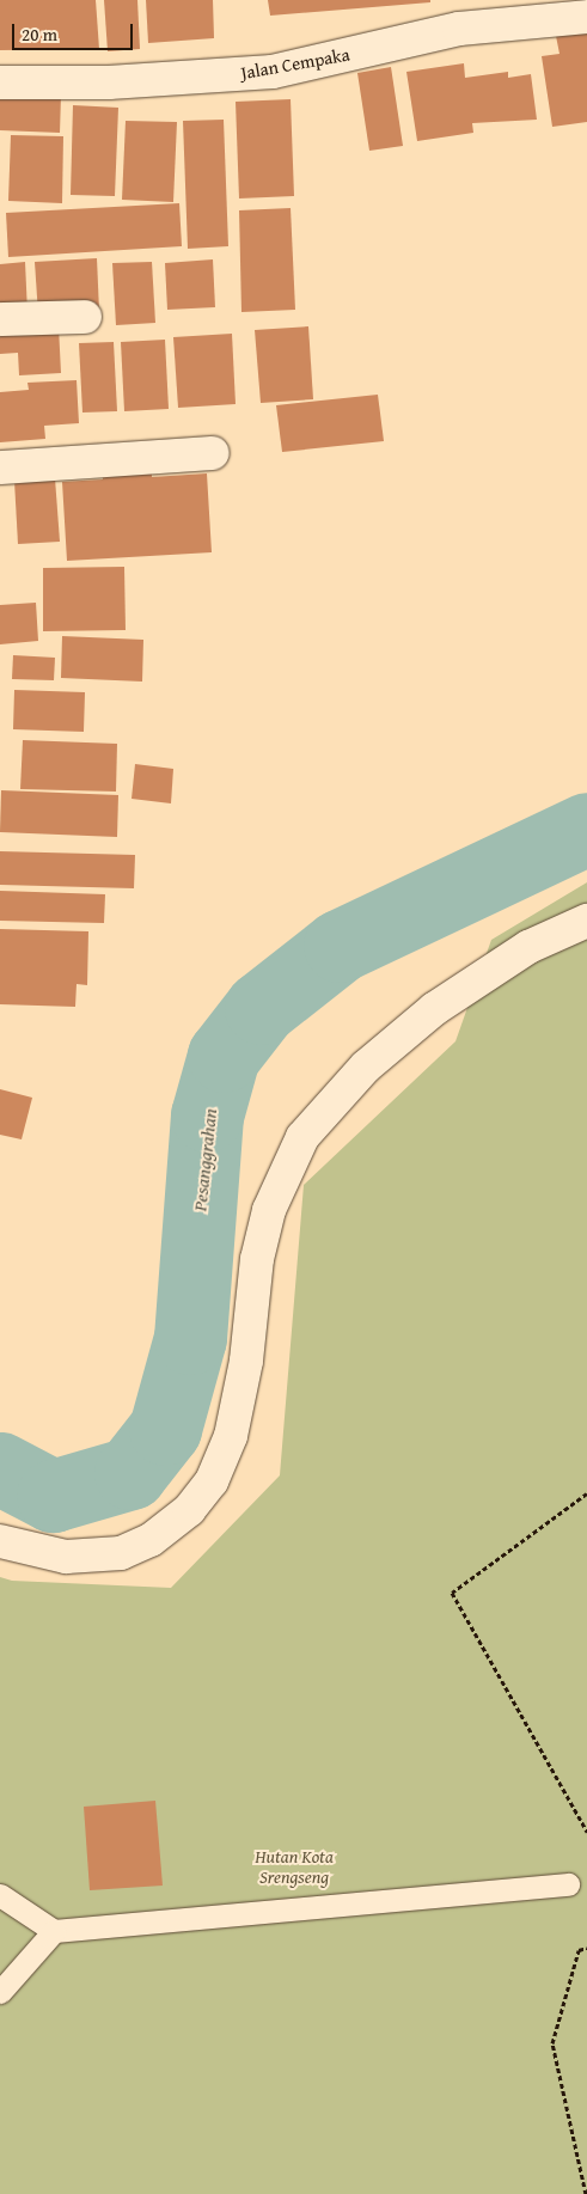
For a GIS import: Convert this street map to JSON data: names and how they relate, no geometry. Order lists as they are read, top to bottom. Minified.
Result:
{"streets":{"street":["Jalan Cempaka"]},"water":["Pesanggrahan"],"parks":["Hutan Kota Srengseng"],"scale_bar":"20 m"}
